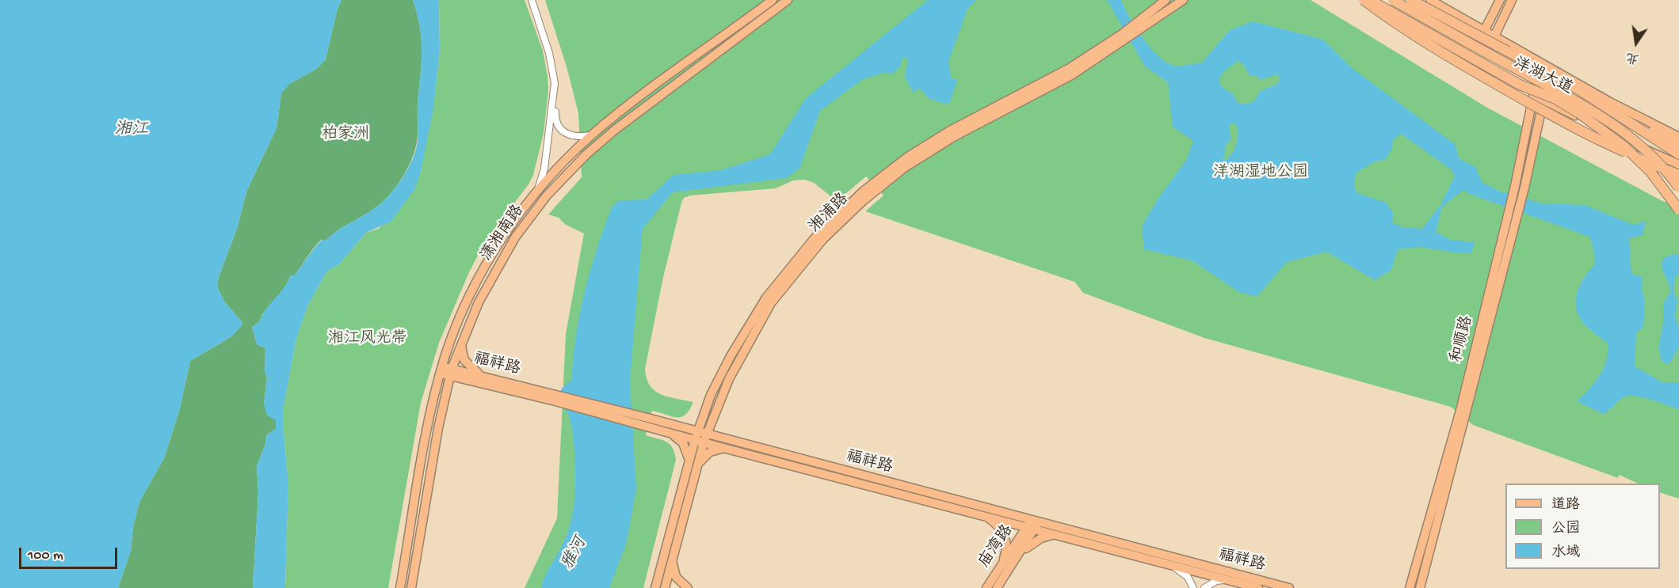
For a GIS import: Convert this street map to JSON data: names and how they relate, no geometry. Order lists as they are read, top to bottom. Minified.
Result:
{"streets":{"highway":["洋湖大道"],"main road":["湘浦路","潇湘南路","和顺路","福祥路","庙湾路"]},"crossings":[["湘浦路","福祥路"],["潇湘南路","福祥路"],["福祥路","庙湾路"]],"water":["湘江","雅河"],"parks":["柏家洲","洋湖湿地公园","湘江风光带"],"legend":["道路","公园","水域"],"scale_bar":"100 m","north":"bottom"}
